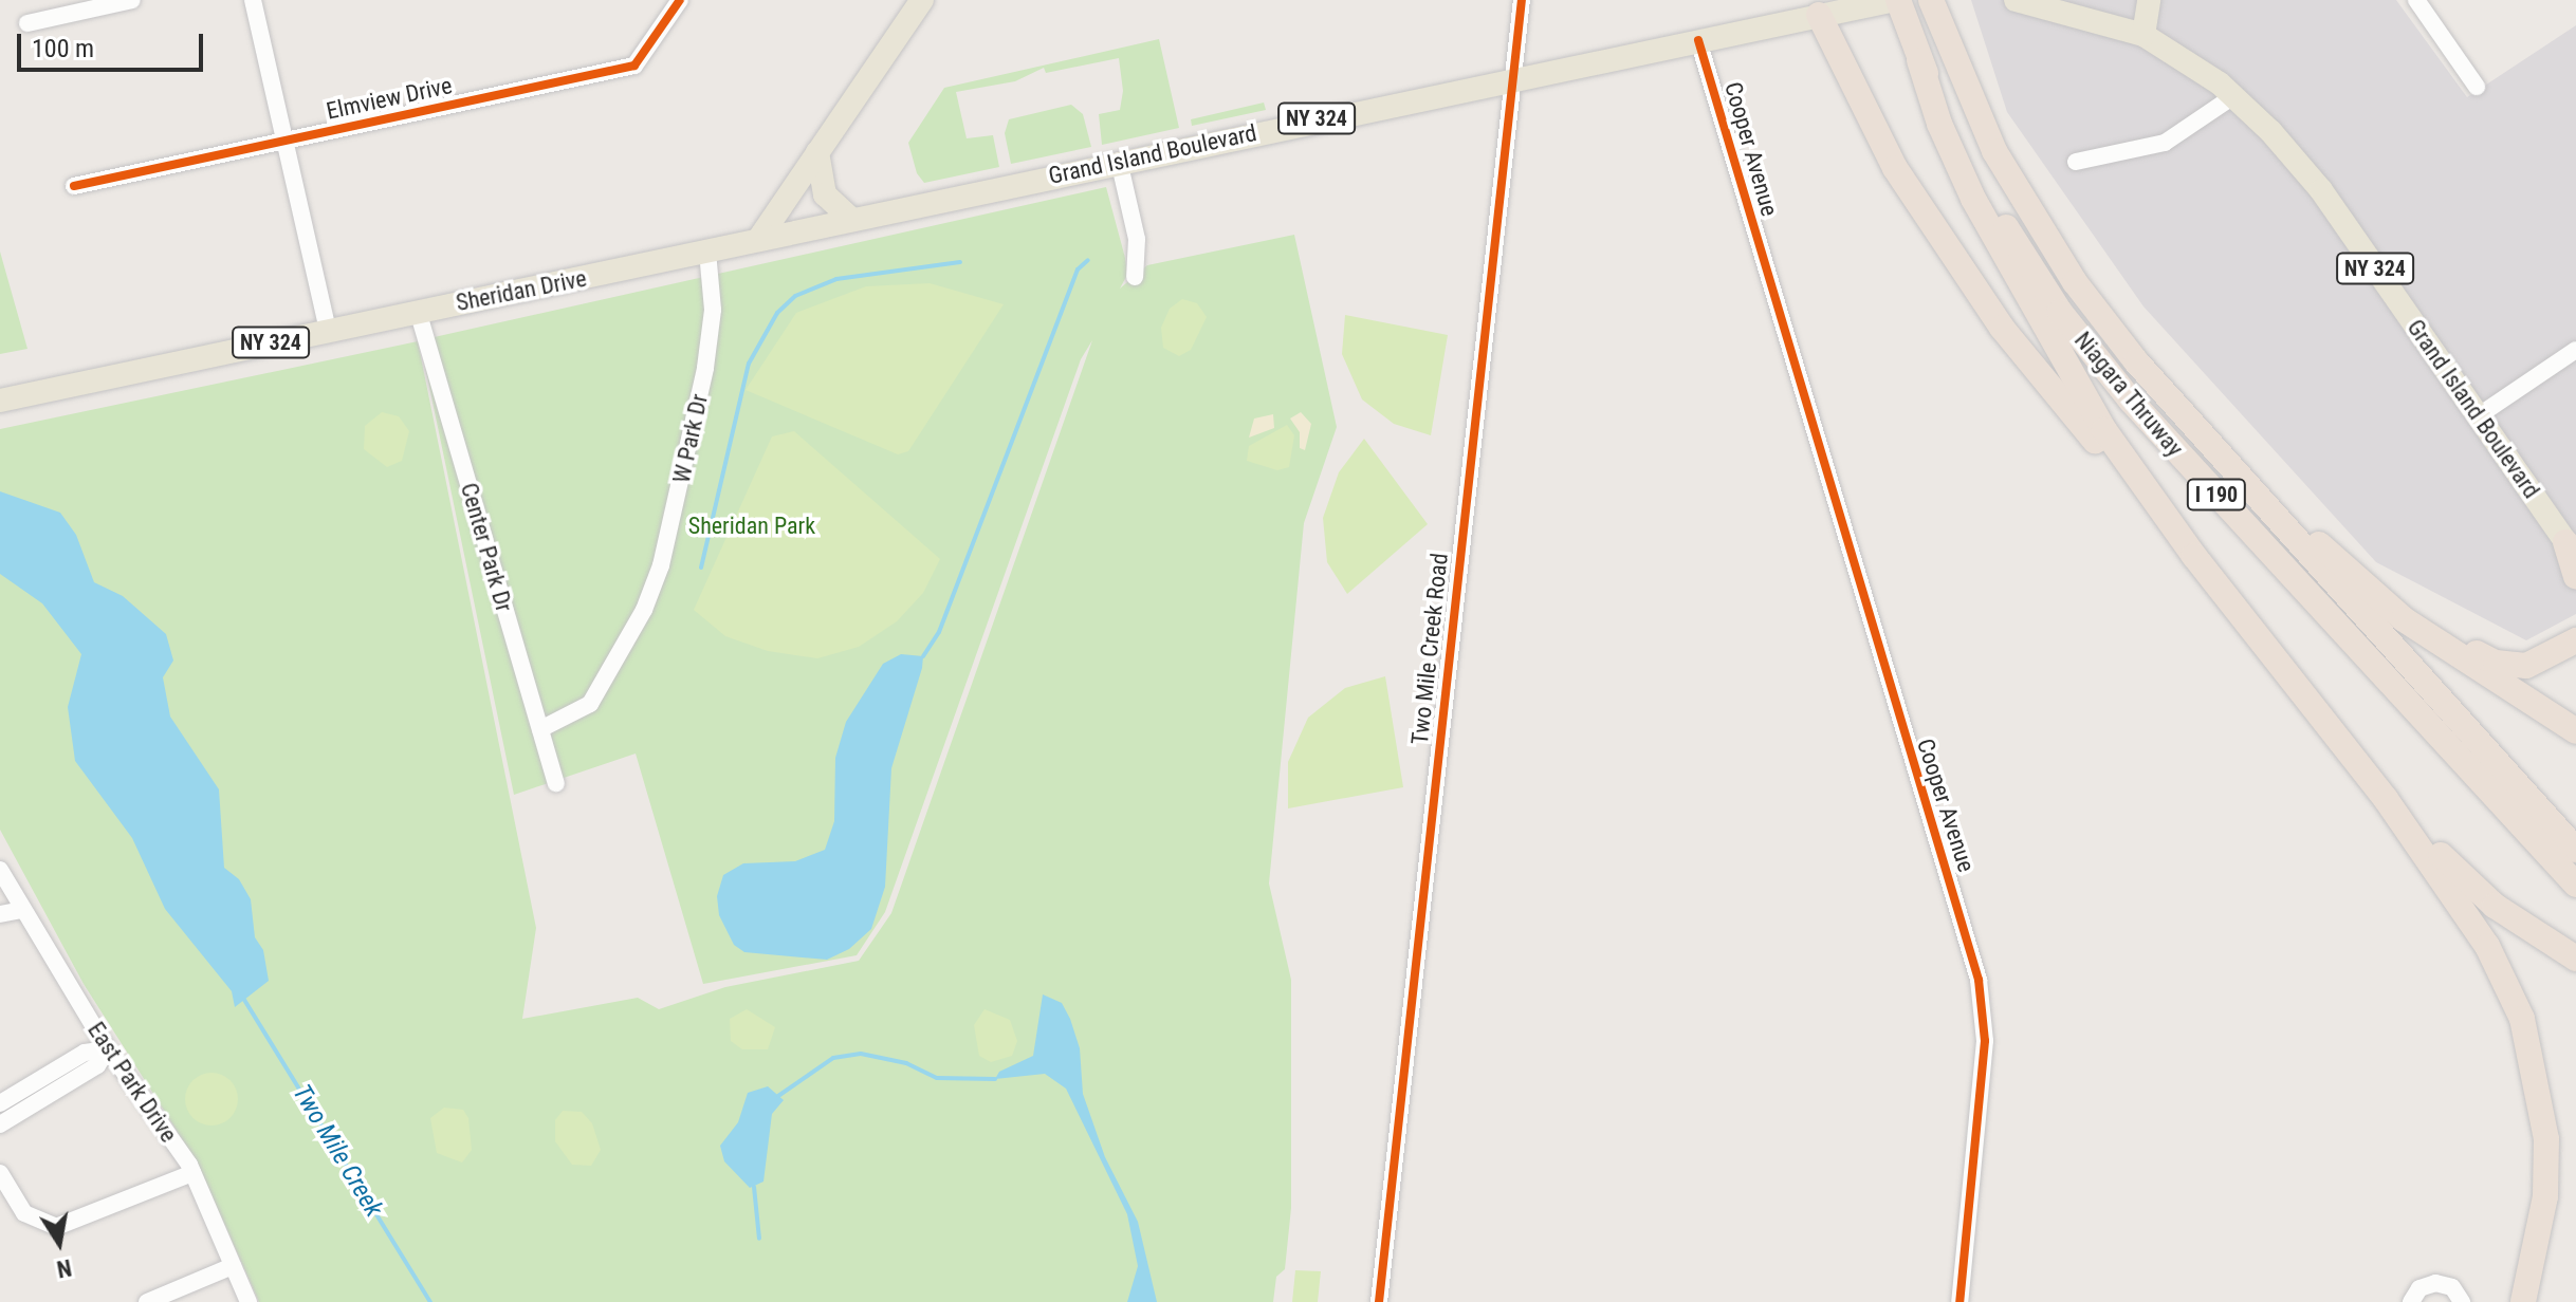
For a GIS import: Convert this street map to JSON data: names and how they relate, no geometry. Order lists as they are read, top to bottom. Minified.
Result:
{"streets":{"highway":["Niagara Thruway","I 190"],"main road":["NY 324","Grand Island Boulevard","Sheridan Drive"],"street":["Elmview Drive","Cooper Avenue","W Park Dr","Center Park Dr","Two Mile Creek Road","East Park Drive"]},"crossings":[["Cooper Avenue","Grand Island Boulevard"],["Grand Island Boulevard","Sheridan Drive"],["Grand Island Boulevard","Niagara Thruway"],["Grand Island Boulevard","Two Mile Creek Road"],["Sheridan Drive","W Park Dr"],["Sheridan Drive","Center Park Dr"],["W Park Dr","Center Park Dr"]],"water":["Two Mile Creek"],"parks":["Sheridan Park"],"scale_bar":"100 m","north":"bottom"}
